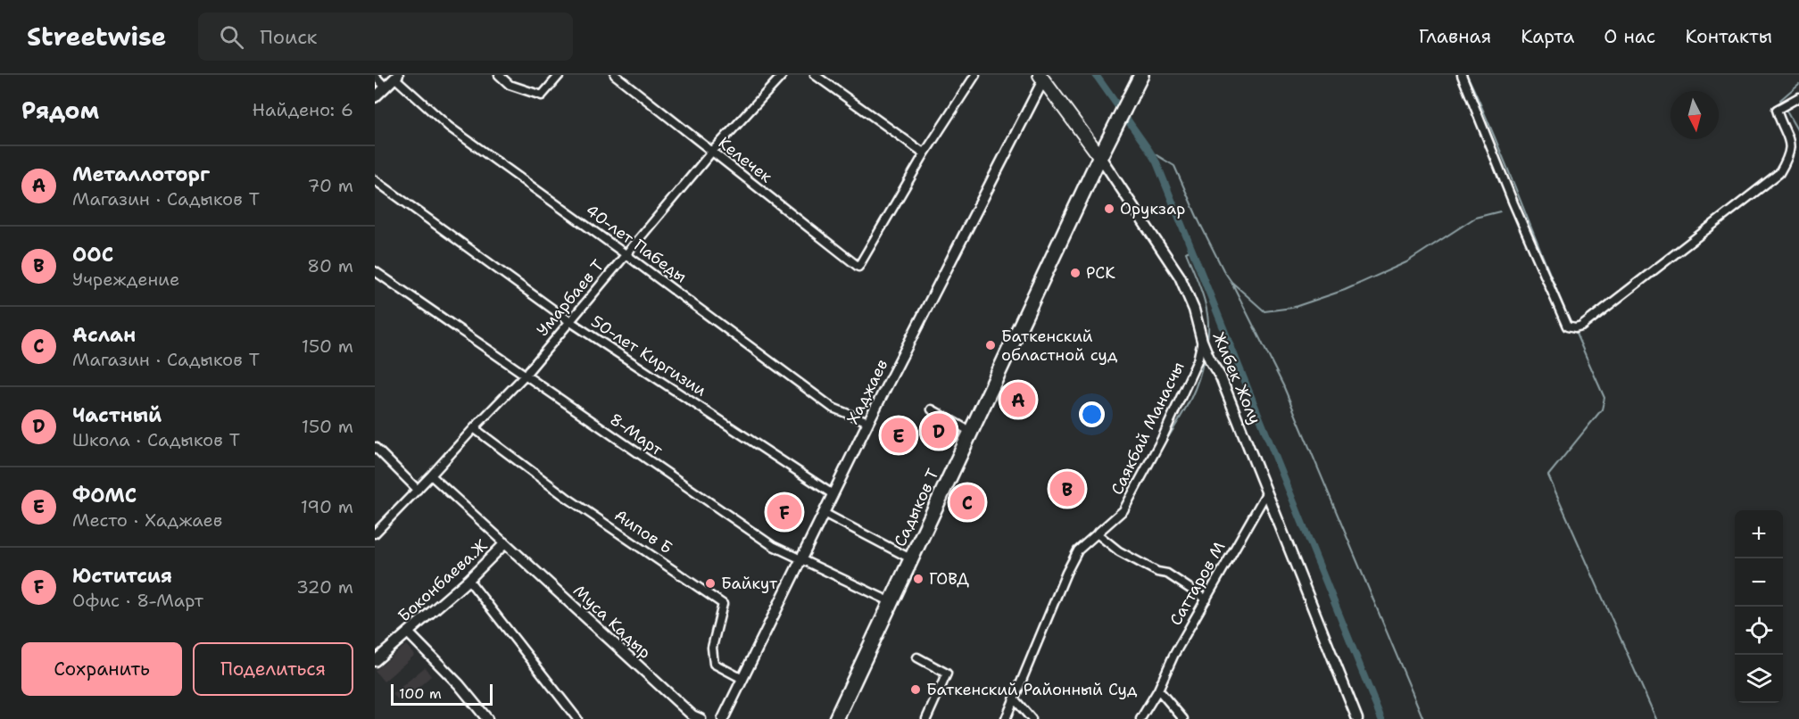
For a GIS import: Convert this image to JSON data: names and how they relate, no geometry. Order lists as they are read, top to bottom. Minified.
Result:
{"streets":{"highway":["Садыков Т"],"main road":["Жибек Жолу"],"street":["Келечек","40-лет Пабеды","Умарбаев Т","50-лет Киргизии","Хаджаев","Саякбай Манасчы","8-Март","Аипов Б","Боконбаева.Ж","Саттаров М","Муса Кадыр"]},"crossings":[["Келечек","Умарбаев Т"],["40-лет Пабеды","Умарбаев Т"],["40-лет Пабеды","Хаджаев"],["Умарбаев Т","50-лет Киргизии"],["Умарбаев Т","8-Март"],["Умарбаев Т","Аипов Б"],["50-лет Киргизии","Хаджаев"],["Жибек Жолу","Хаджаев"],["Жибек Жолу","Саякбай Манасчы"],["Жибек Жолу","Садыков Т"],["Жибек Жолу","Саттаров М"],["Хаджаев","8-Март"],["Хаджаев","Аипов Б"],["8-Март","Садыков Т"],["Боконбаева.Ж","Муса Кадыр"]],"places":["Орукзар","РСК","Баткенский областной суд","ГОВД","Байкут","Баткенский Районный Суд"],"scale_bar":"100 m","north":"bottom","page":{"header":"Streetwise","search":"Поиск","nav":["Главная","Карта","О нас","Контакты"],"heading":["Рядом","Найдено: 6"],"list":[{"mark":"A","name":"Металлоторг","note":"Магазин · Садыков Т","value":"70 m"},{"mark":"B","name":"ООС","note":"Учреждение","value":"80 m"},{"mark":"C","name":"Аслан","note":"Магазин · Садыков Т","value":"150 m"},{"mark":"D","name":"Частный","note":"Школа · Садыков Т","value":"150 m"},{"mark":"E","name":"ФОМС","note":"Место · Хаджаев","value":"190 m"},{"mark":"F","name":"Юститсия","note":"Офис · 8-Март","value":"320 m"}],"pins":["A","D","E","B","C","F"],"map_buttons":["+","−"],"buttons":["Сохранить","Поделиться"],"scale":"100 m"}}
